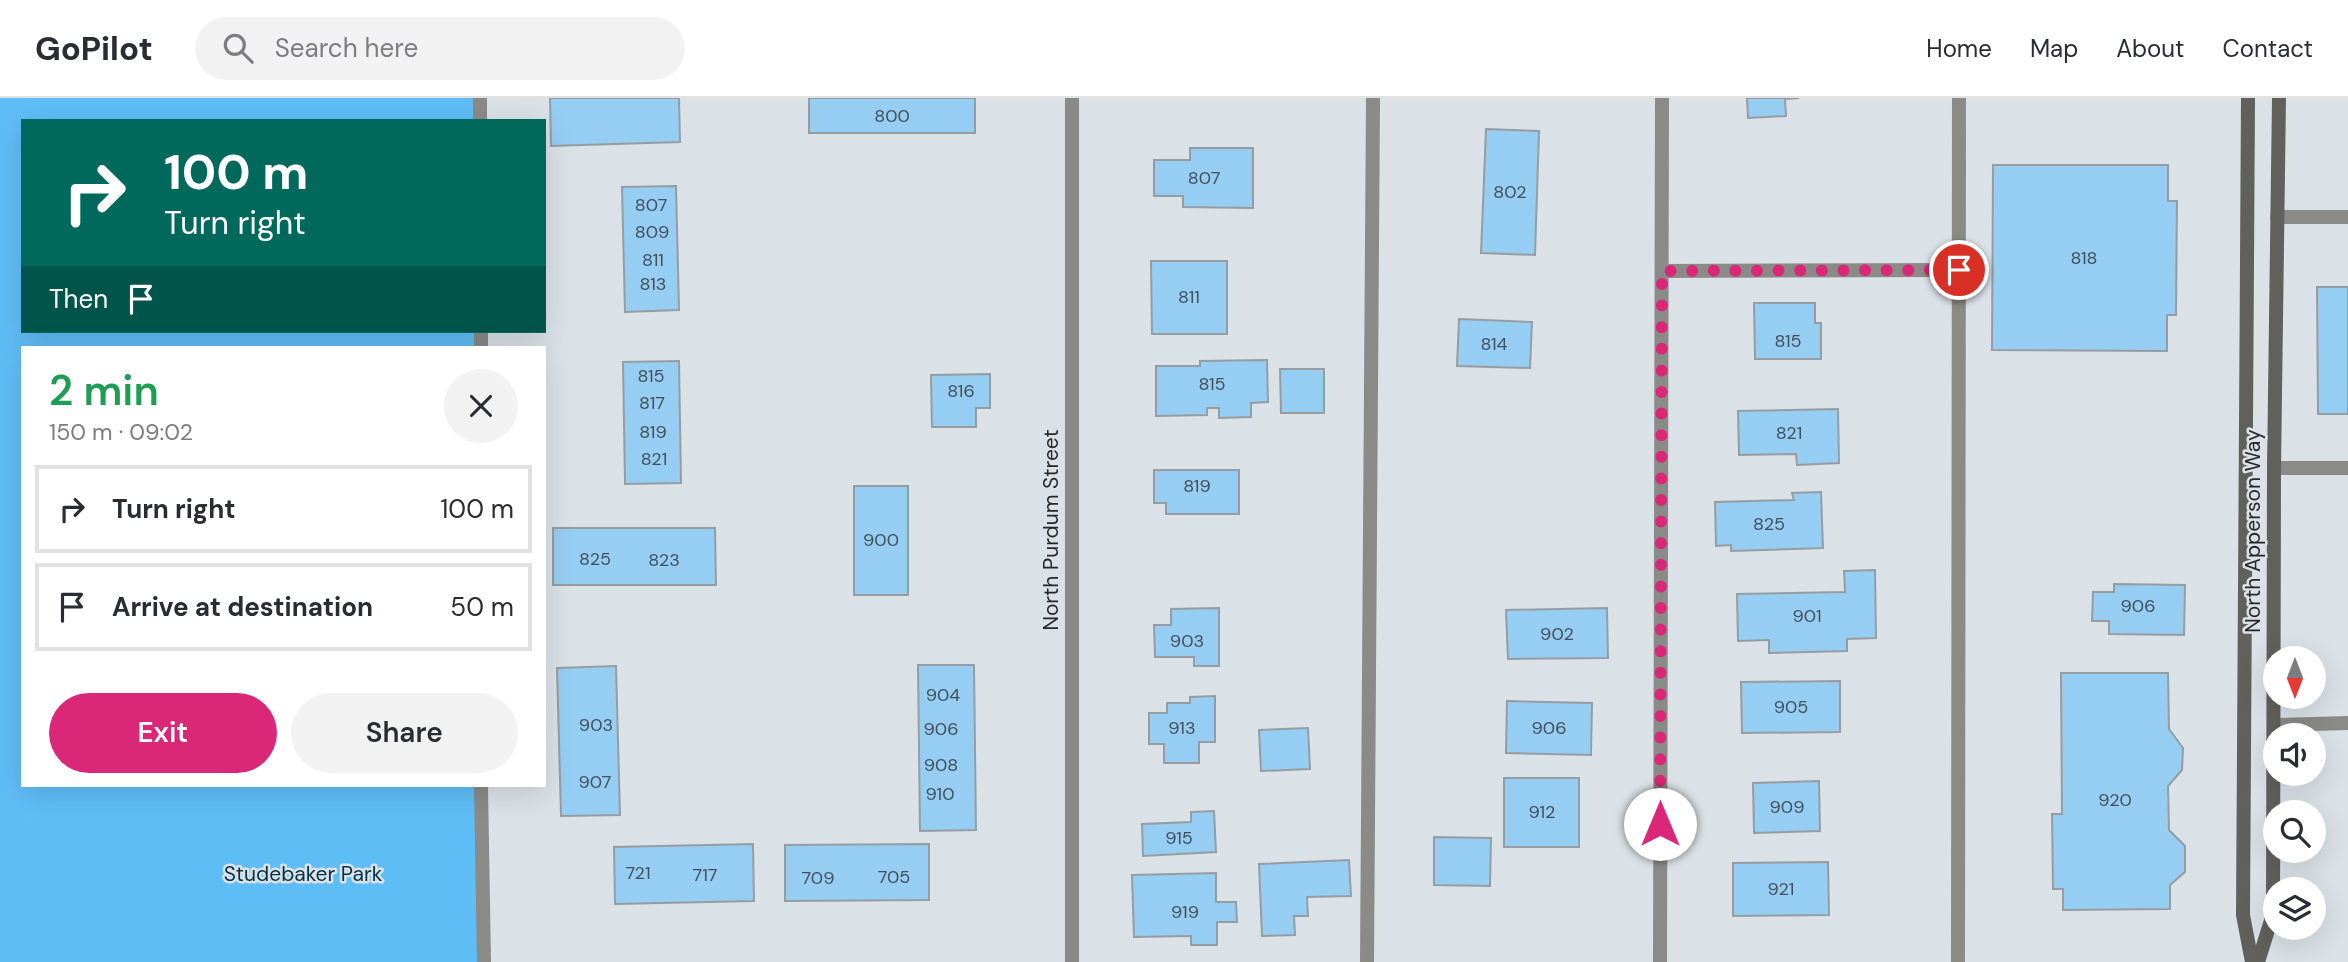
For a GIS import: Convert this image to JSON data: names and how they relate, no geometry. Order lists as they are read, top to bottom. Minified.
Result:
{"streets":{"main road":["North Apperson Way"],"street":["North Purdum Street"]},"parks":["Studebaker Park"],"house_numbers":["800","807","802","807","809","818","811","813","811","815","814","815","815","816","817","819","821","821","819","825","900","825","823","906","901","902","903","904","905","903","913","906","906","908","907","910","920","909","912","915","721","717","705","709","921","919"],"north":"bottom","page":{"header":"GoPilot","search":"Search here","nav":["Home","Map","About","Contact"],"turn":["100 m","Turn right"],"then":"Then","heading":["2 min","150 m · 09:02"],"list":[{"name":"Turn right","value":"100 m"},{"name":"Arrive at destination","value":"50 m"}],"buttons":["Exit","Share"]}}
